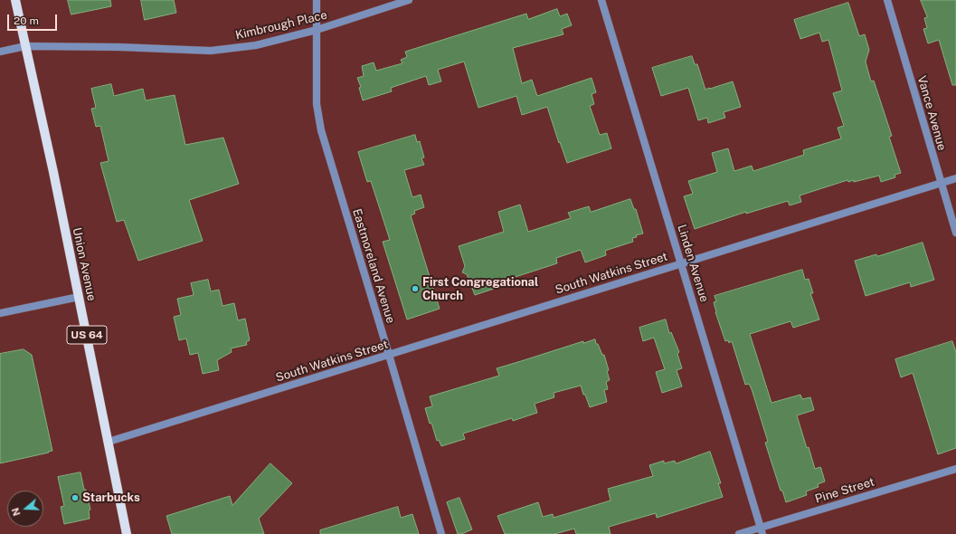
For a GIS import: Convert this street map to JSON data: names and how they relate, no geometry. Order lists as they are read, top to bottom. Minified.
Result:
{"streets":{"main road":["Union Avenue","US 64"],"street":["Kimbrough Place","Vance Avenue","Linden Avenue","Eastmoreland Avenue","South Watkins Street","Pine Street"]},"crossings":[["Kimbrough Place","Union Avenue"],["Kimbrough Place","Eastmoreland Avenue"],["Vance Avenue","South Watkins Street"],["Linden Avenue","South Watkins Street"],["Linden Avenue","Pine Street"],["Union Avenue","South Watkins Street"],["Eastmoreland Avenue","South Watkins Street"]],"places":["First Congregational Church","Starbucks"],"scale_bar":"20 m","north":"left"}
